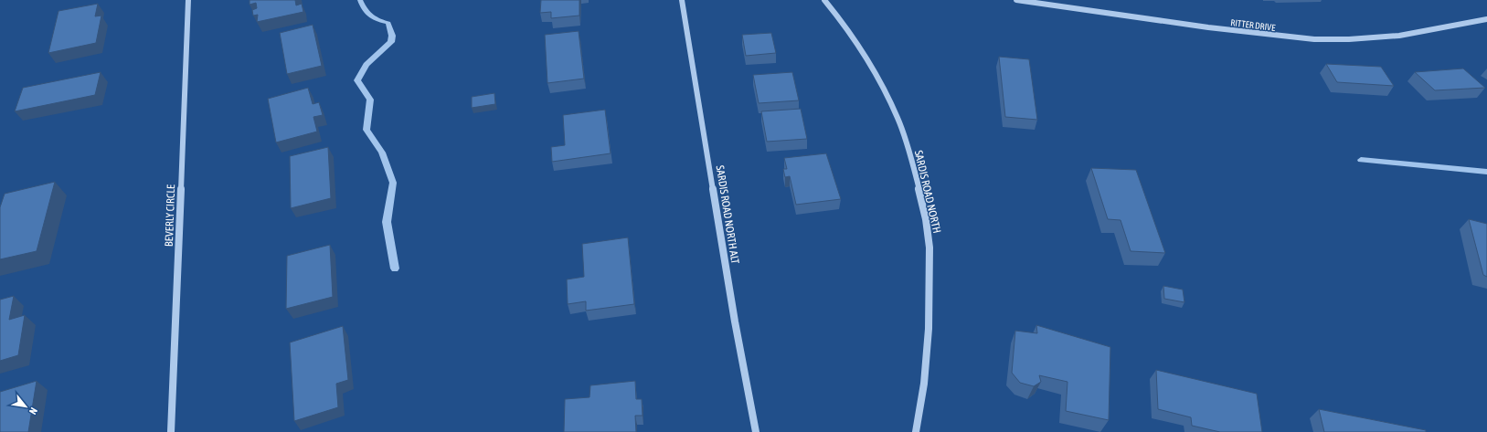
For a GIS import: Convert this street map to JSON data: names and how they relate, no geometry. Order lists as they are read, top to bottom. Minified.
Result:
{"streets":{"street":["RITTER DRIVE","SARDIS ROAD NORTH","SARDIS ROAD NORTH ALT","BEVERLY CIRCLE"]},"north":"bottom right"}
